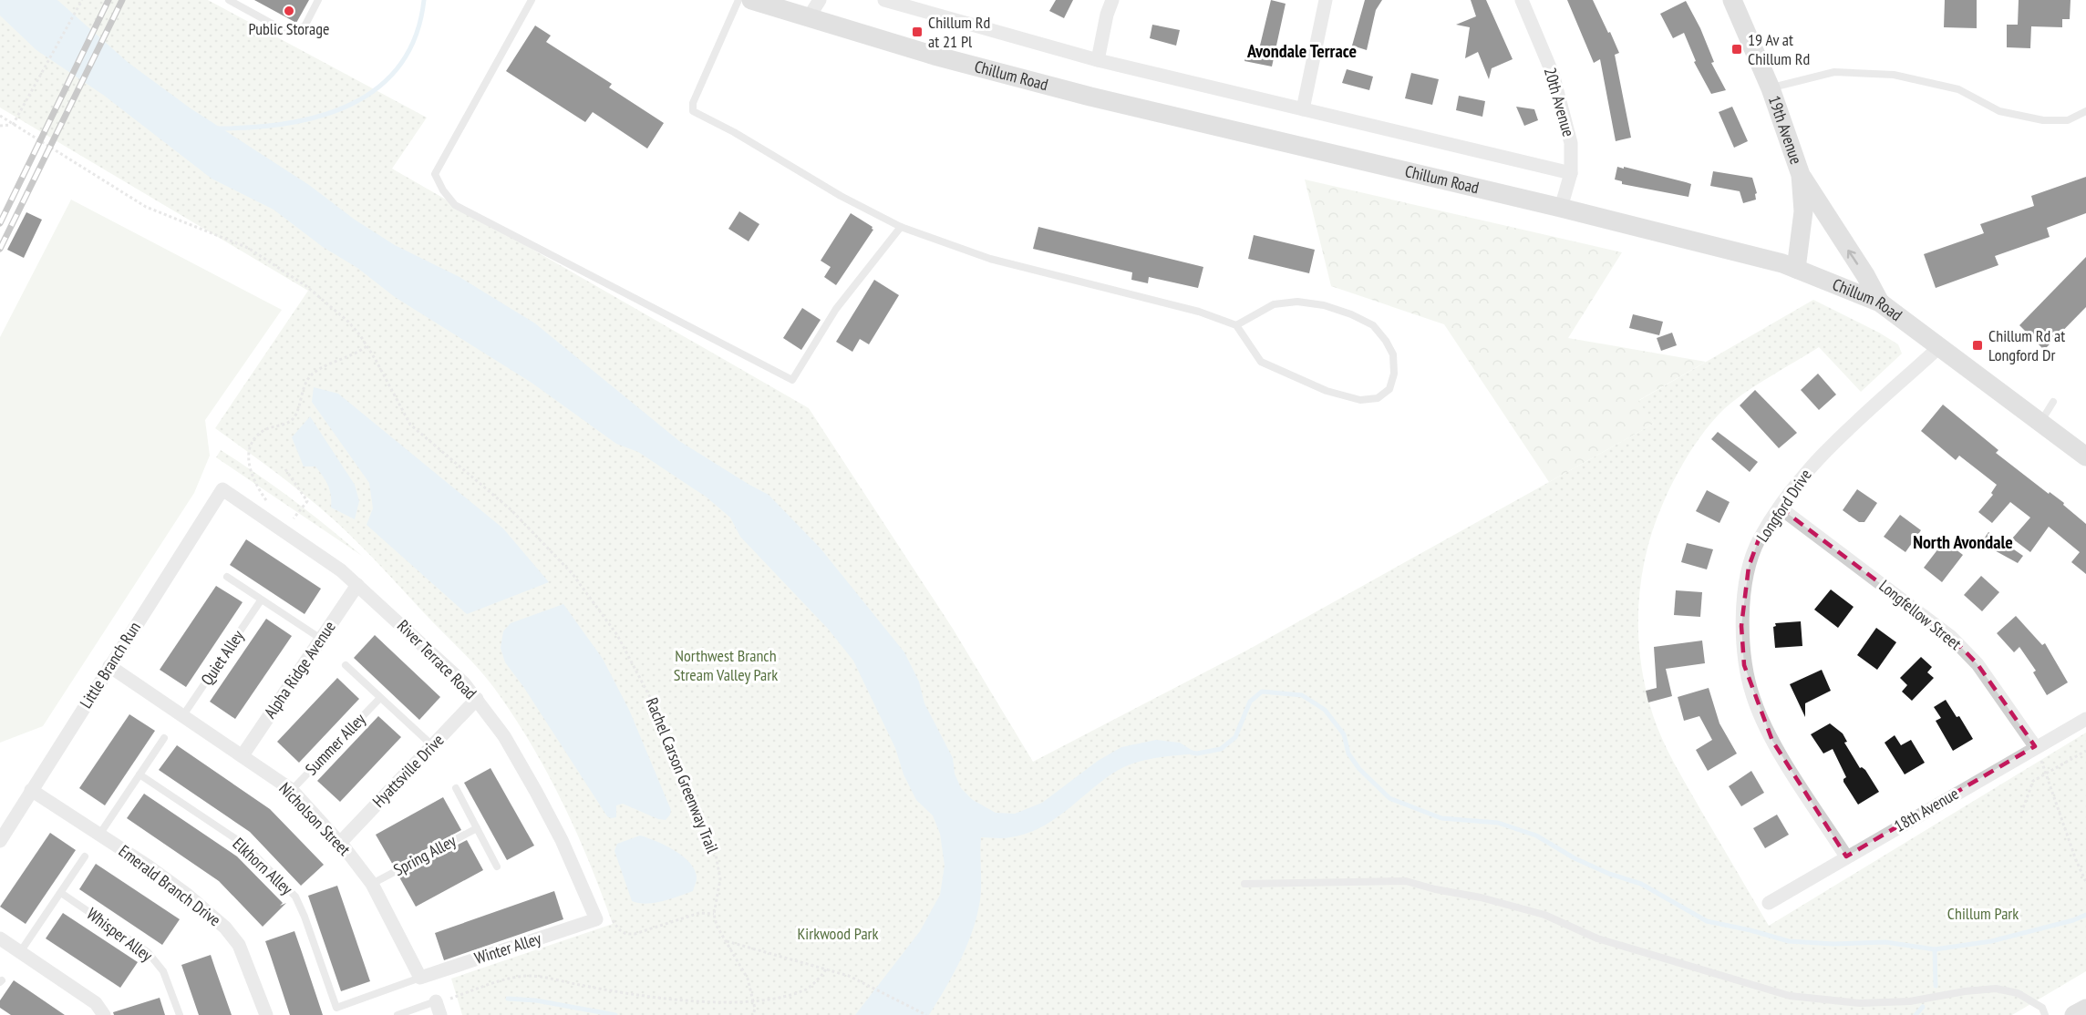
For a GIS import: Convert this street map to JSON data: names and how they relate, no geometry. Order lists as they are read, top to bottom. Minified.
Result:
{"streets":{"main road":["Chillum Road","19th Avenue"],"street":["20th Avenue","Longford Drive","Longfellow Street","River Terrace Road","Little Branch Run","Alpha Ridge Avenue","Hyattsville Drive","18th Avenue","Nicholson Street","Emerald Branch Drive","Winter Alley"],"lane":["Quiet Alley","Summer Alley","Spring Alley","Elkhorn Alley","Whisper Alley"],"path":["Rachel Carson Greenway Trail"]},"crossings":[["Chillum Road","20th Avenue"],["Chillum Road","19th Avenue"],["Chillum Road","Longford Drive"],["Longford Drive","Longfellow Street"],["Longford Drive","18th Avenue"],["Longfellow Street","18th Avenue"],["Quiet Alley","Nicholson Street"],["River Terrace Road","Little Branch Run"],["River Terrace Road","Alpha Ridge Avenue"],["River Terrace Road","Hyattsville Drive"],["River Terrace Road","Winter Alley"],["Little Branch Run","Nicholson Street"],["Little Branch Run","Emerald Branch Drive"],["Alpha Ridge Avenue","Nicholson Street"],["Summer Alley","Nicholson Street"],["Hyattsville Drive","Nicholson Street"],["Nicholson Street","Spring Alley"],["Nicholson Street","Elkhorn Alley"],["Nicholson Street","Winter Alley"],["Elkhorn Alley","Winter Alley"]],"districts":["Avondale Terrace","North Avondale"],"parks":["Northwest Branch Stream Valley Park","Chillum Park","Kirkwood Park"],"places":{"other":["Public Storage"],"transit":["Chillum Rd at 21 Pl","19 Av at Chillum Rd","Chillum Rd at Longford Dr"]}}
